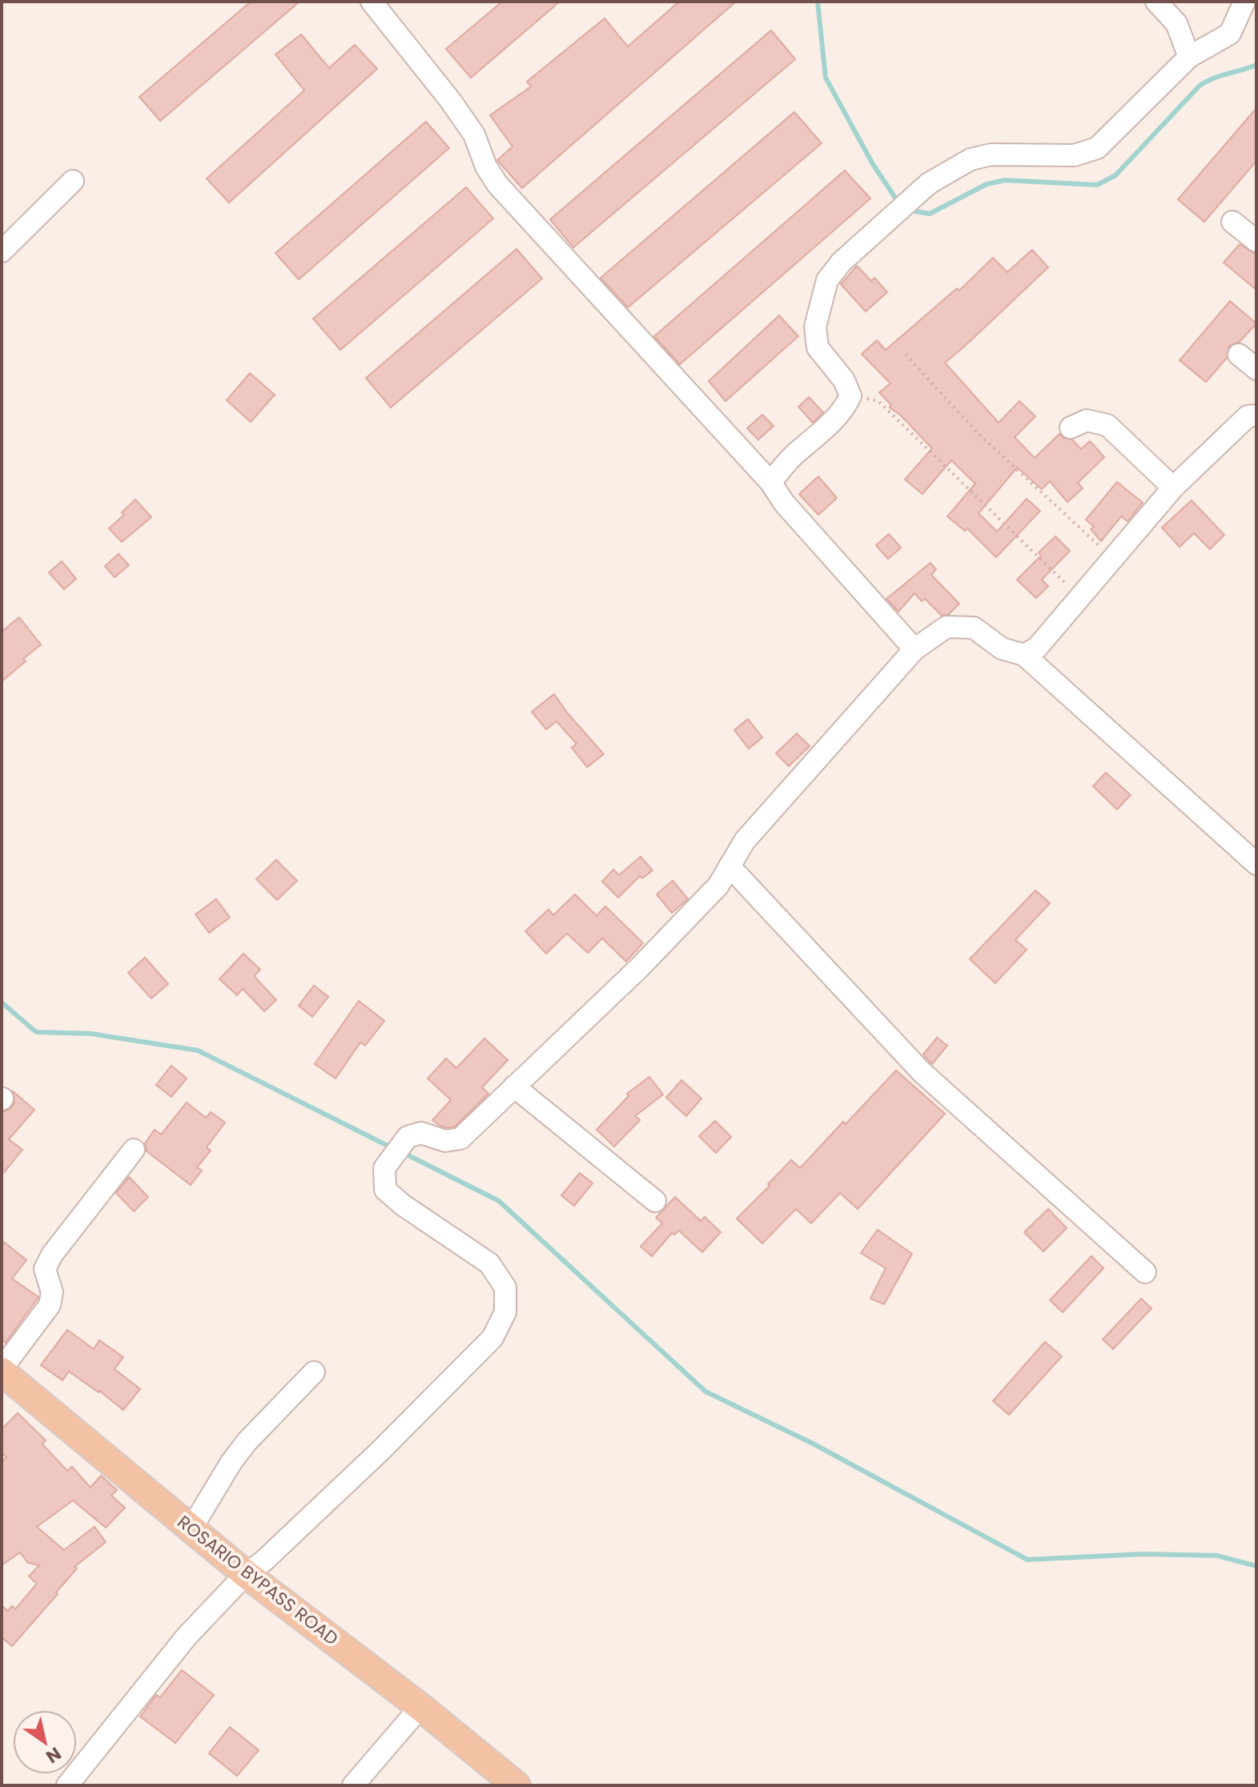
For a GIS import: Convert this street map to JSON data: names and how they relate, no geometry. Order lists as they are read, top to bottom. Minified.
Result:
{"streets":{"main road":["ROSARIO BYPASS ROAD"]},"north":"bottom right"}
